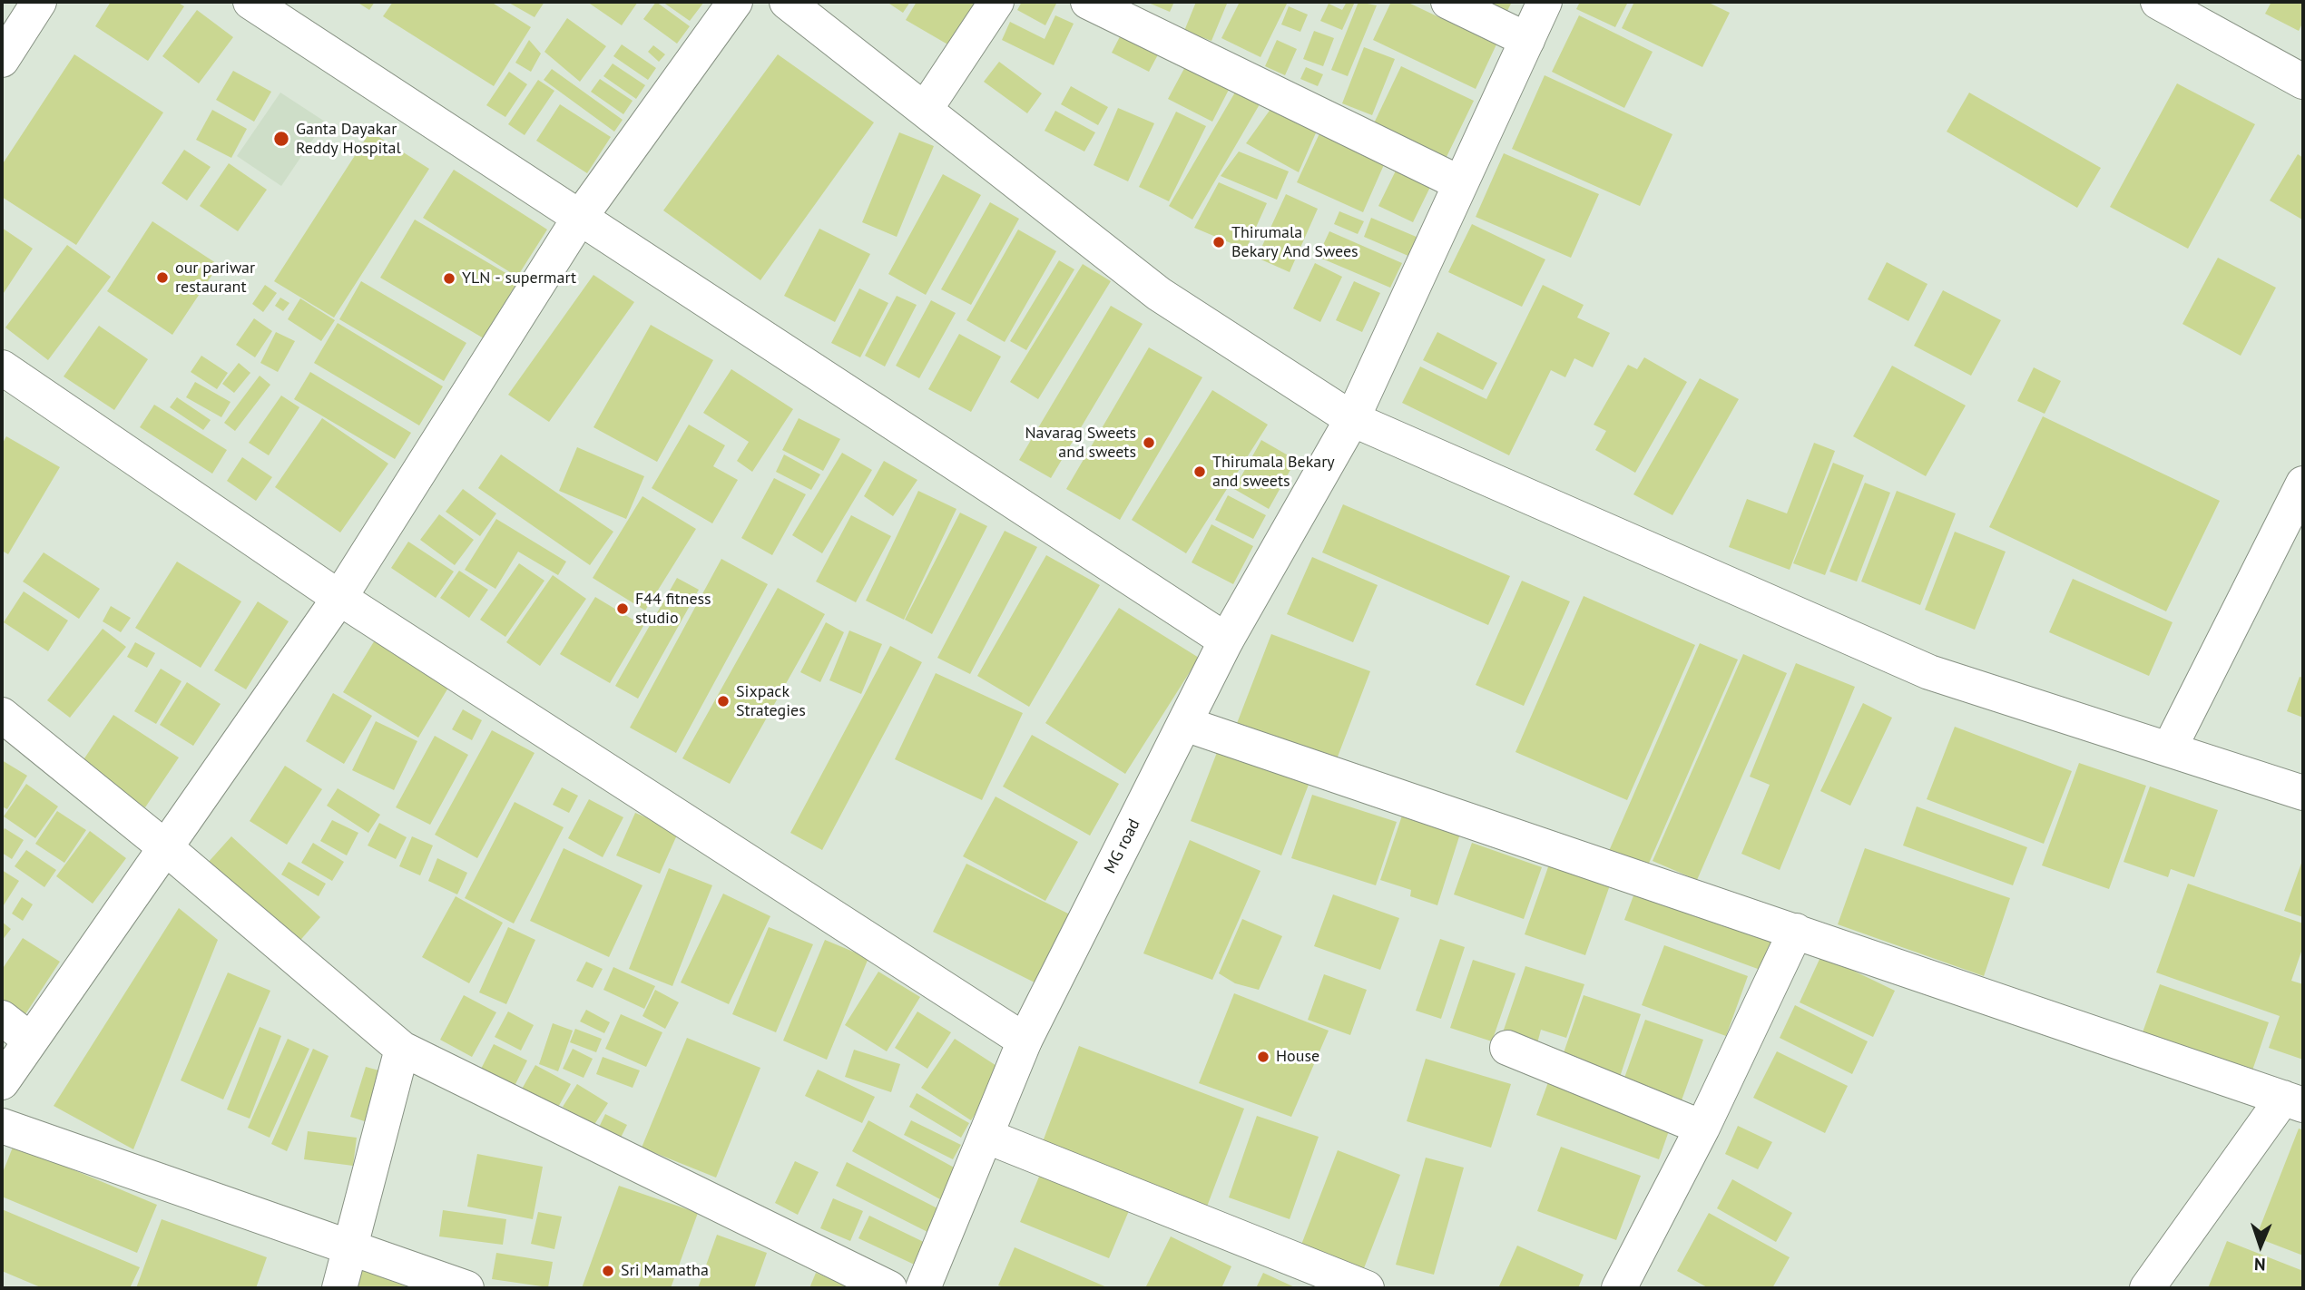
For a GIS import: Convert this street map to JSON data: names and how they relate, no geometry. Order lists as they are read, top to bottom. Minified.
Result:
{"streets":{"street":["MG road"]},"places":["Ganta Dayakar Reddy Hospital","Thirumala Bekary And Swees","our pariwar restaurant","YLN - supermart","Navarag Sweets and sweets","Thirumala Bekary and sweets","F44 fitness studio","Sixpack Strategies","House","Sri Mamatha"],"north":"bottom"}
